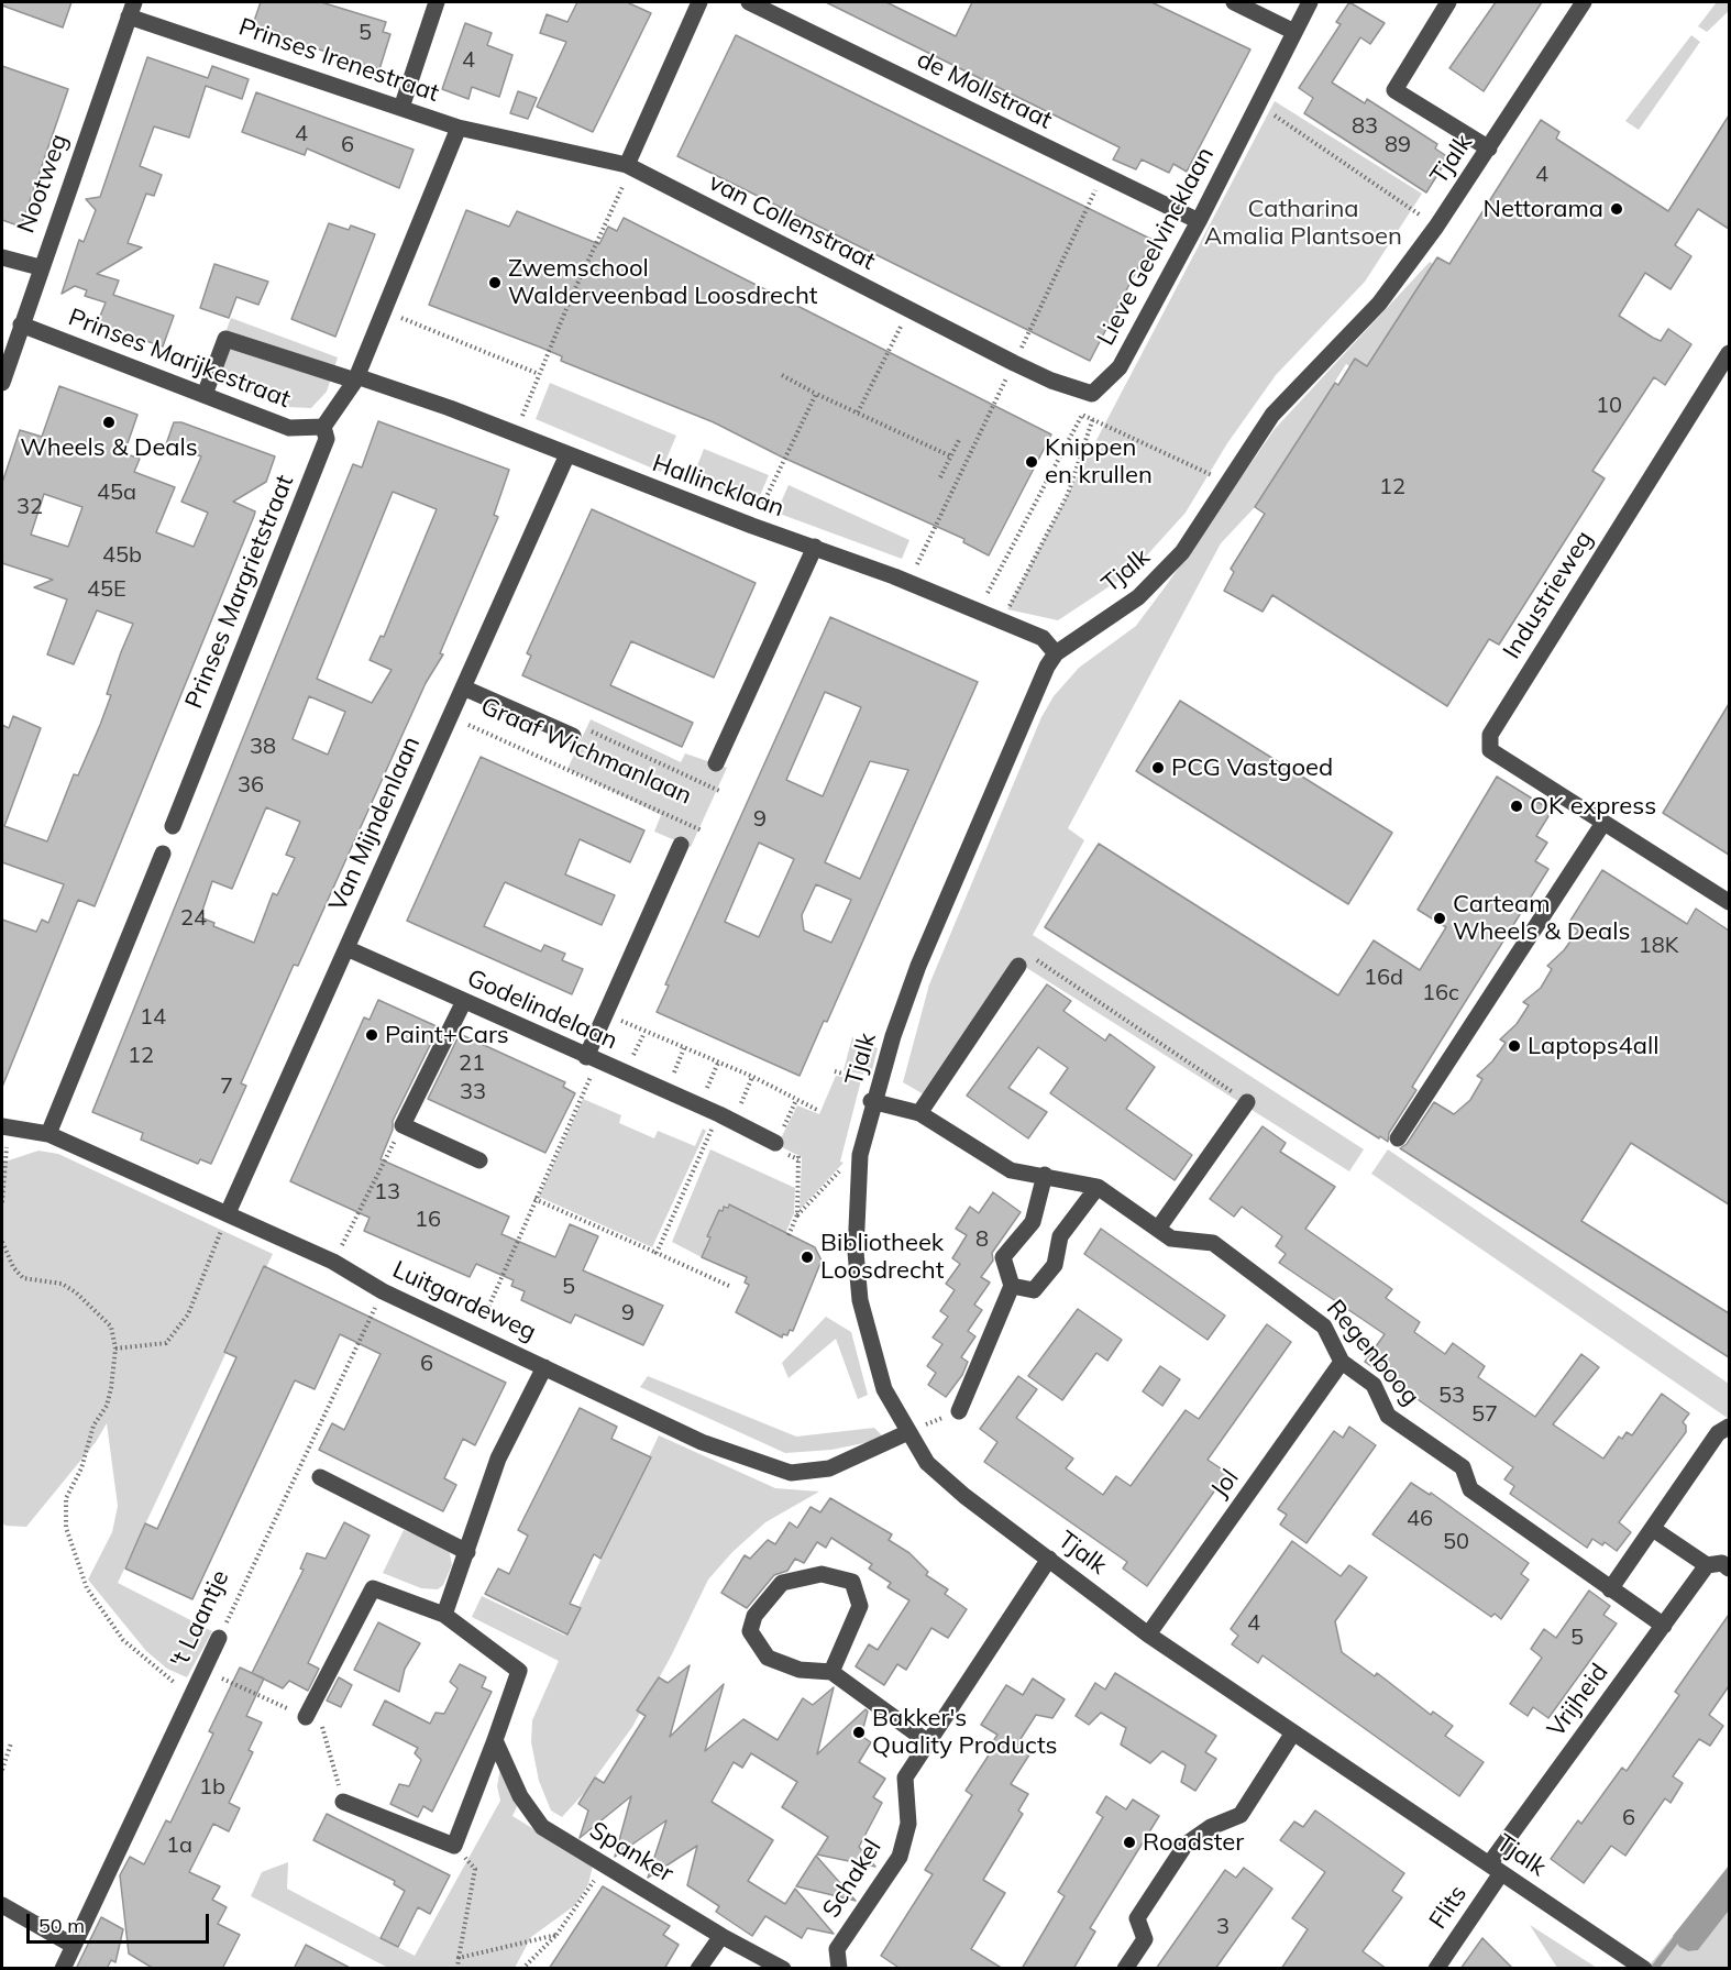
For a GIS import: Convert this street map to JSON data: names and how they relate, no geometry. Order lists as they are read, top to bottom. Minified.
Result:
{"streets":{"street":["Prinses Irenestraat","de Mollstraat","Tjalk","Nootweg","van Collenstraat","Lieve Geelvincklaan","Prinses Marijkestraat","Hallincklaan","Prinses Margrietstraat","Industrieweg","Graaf Wichmanlaan","Van Mijndenlaan","Godelindelaan","Luitgardeweg","Regenboog","Jol","'t Laantje","Vrijheid","Spanker","Schakel","Flits"]},"crossings":[["Prinses Irenestraat","Nootweg"],["Prinses Irenestraat","van Collenstraat"],["Prinses Irenestraat","Prinses Margrietstraat"],["de Mollstraat","Lieve Geelvincklaan"],["Tjalk","Hallincklaan"],["Tjalk","Luitgardeweg"],["Tjalk","Regenboog"],["Tjalk","Jol"],["Tjalk","Vrijheid"],["Tjalk","Schakel"],["Tjalk","Flits"],["Nootweg","Prinses Marijkestraat"],["van Collenstraat","Lieve Geelvincklaan"],["van Collenstraat","Prinses Margrietstraat"],["Prinses Marijkestraat","Prinses Margrietstraat"],["Hallincklaan","Prinses Margrietstraat"],["Hallincklaan","Graaf Wichmanlaan"],["Hallincklaan","Van Mijndenlaan"],["Graaf Wichmanlaan","Van Mijndenlaan"],["Graaf Wichmanlaan","Godelindelaan"],["Van Mijndenlaan","Godelindelaan"],["Van Mijndenlaan","Luitgardeweg"],["Luitgardeweg","'t Laantje"],["Regenboog","Jol"],["Regenboog","Vrijheid"],["Vrijheid","Flits"]],"parks":["Catharina Amalia Plantsoen"],"places":["Nettorama","Zwemschool Walderveenbad Loosdrecht","Wheels & Deals","Knippen en krullen","PCG Vastgoed","OK express","Carteam Wheels & Deals","Paint+Cars","Laptops4all","Bibliotheek Loosdrecht","Bakker's Quality Products","Roadster"],"house_numbers":["5","4","83","4","6","89","4","10","12","45a","32","45b","45E","38","36","9","24","18K","16d","16c","14","12","21","7","33","13","16","8","5","9","6","53","57","46","50","4","5","1b","6","1a","3"],"scale_bar":"50 m"}
